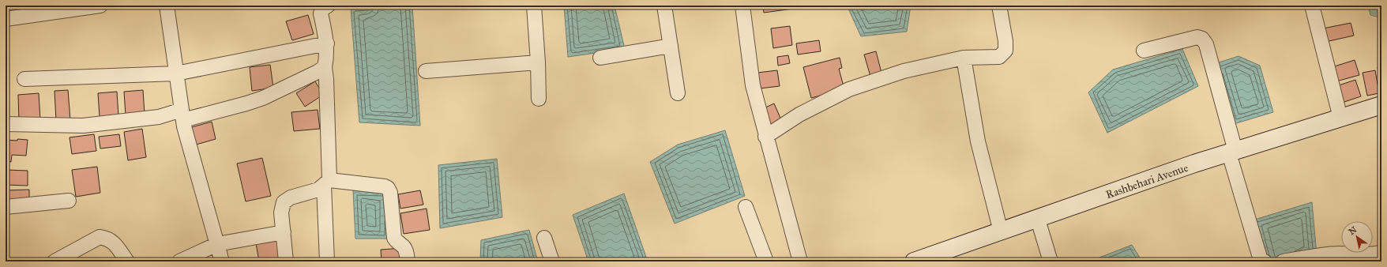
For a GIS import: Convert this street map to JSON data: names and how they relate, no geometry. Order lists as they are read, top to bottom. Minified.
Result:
{"streets":{"main road":["Rashbehari Avenue"]},"north":"top left"}
